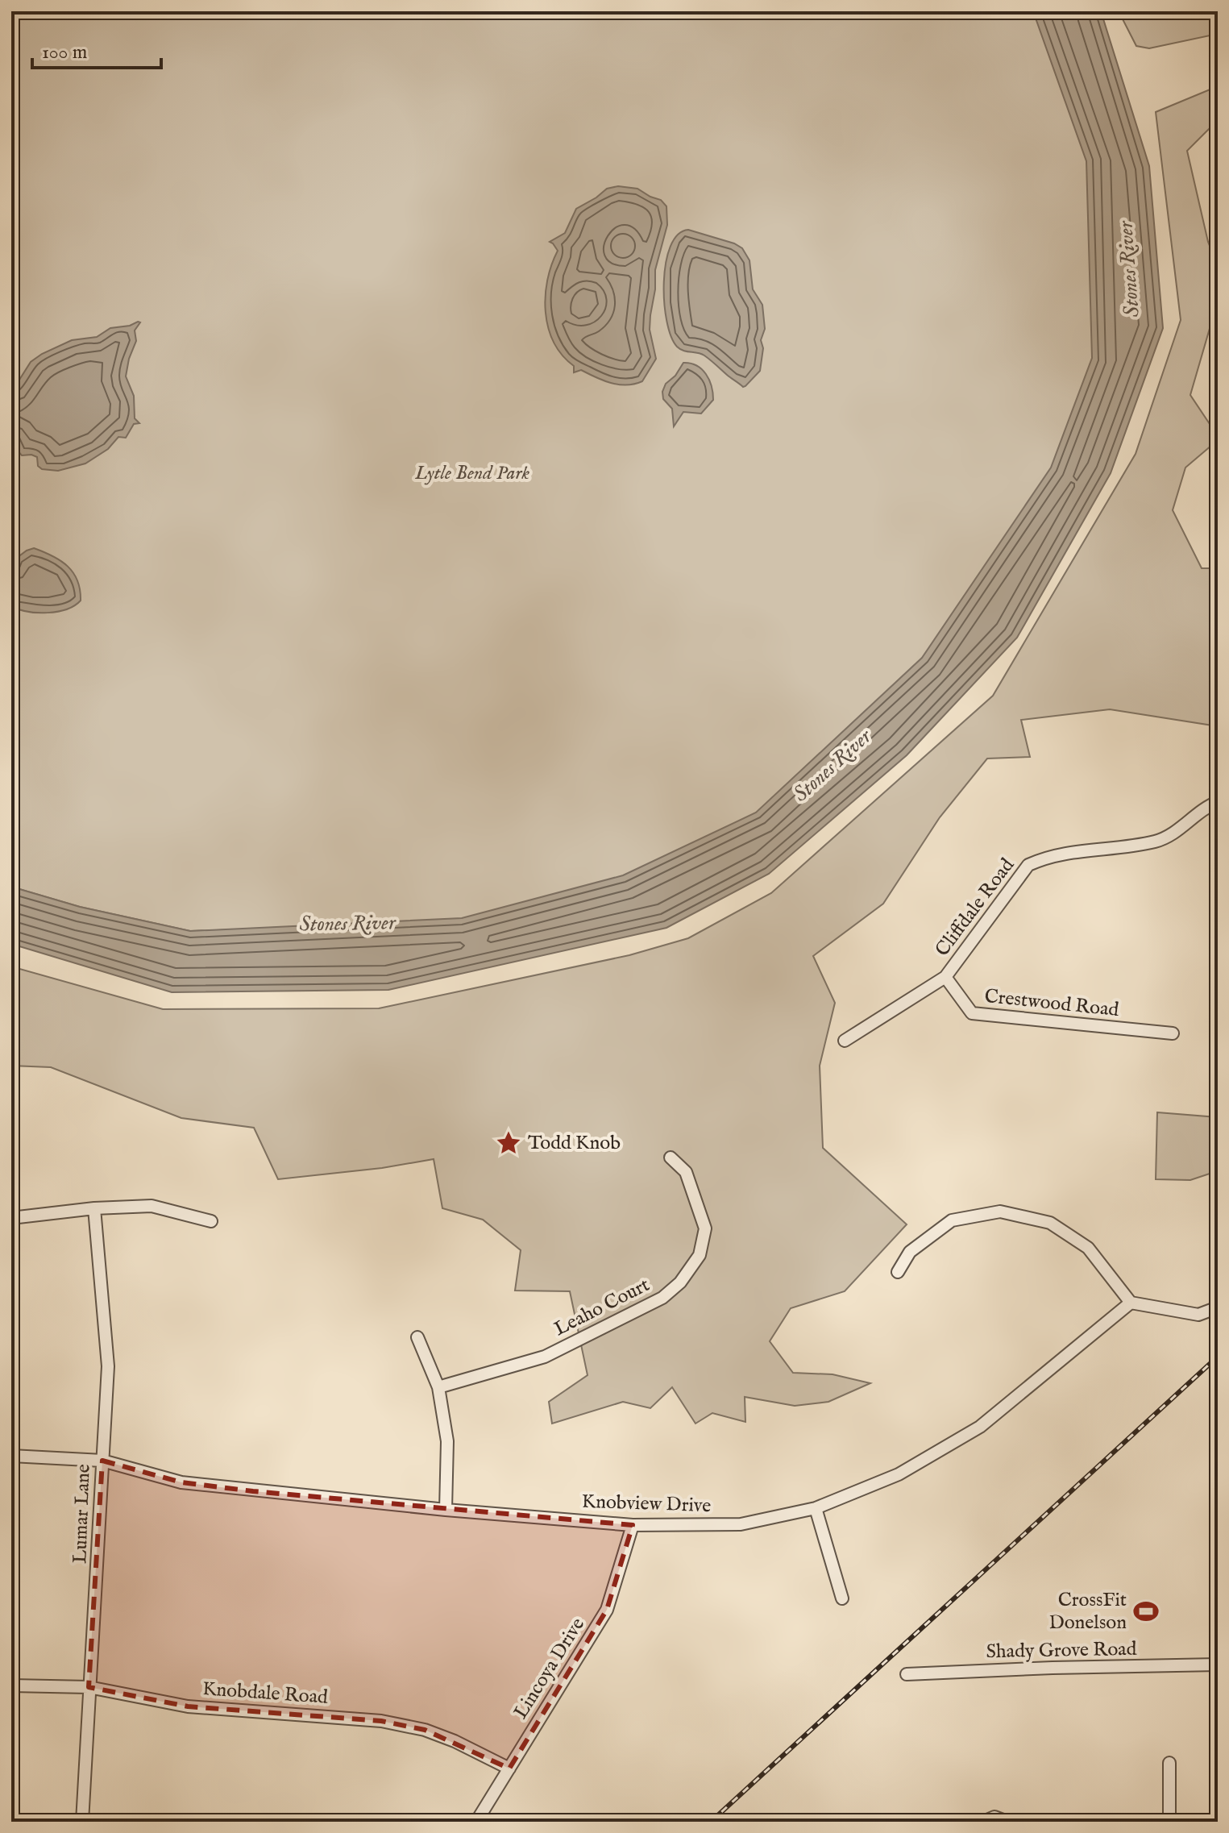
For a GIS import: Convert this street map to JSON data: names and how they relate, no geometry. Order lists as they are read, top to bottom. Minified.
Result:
{"streets":{"street":["Cliffdale Road","Crestwood Road","Leaho Court","Knobview Drive","Lumar Lane","Shady Grove Road","Lincoya Drive","Knobdale Road"]},"crossings":[["Cliffdale Road","Crestwood Road"],["Knobview Drive","Lumar Lane"],["Knobview Drive","Lincoya Drive"],["Lumar Lane","Knobdale Road"],["Lincoya Drive","Knobdale Road"]],"water":["Stones River"],"parks":["Lytle Bend Park"],"places":{"place":["Todd Knob"],"sports":["CrossFit Donelson"]},"scale_bar":"100 m"}
